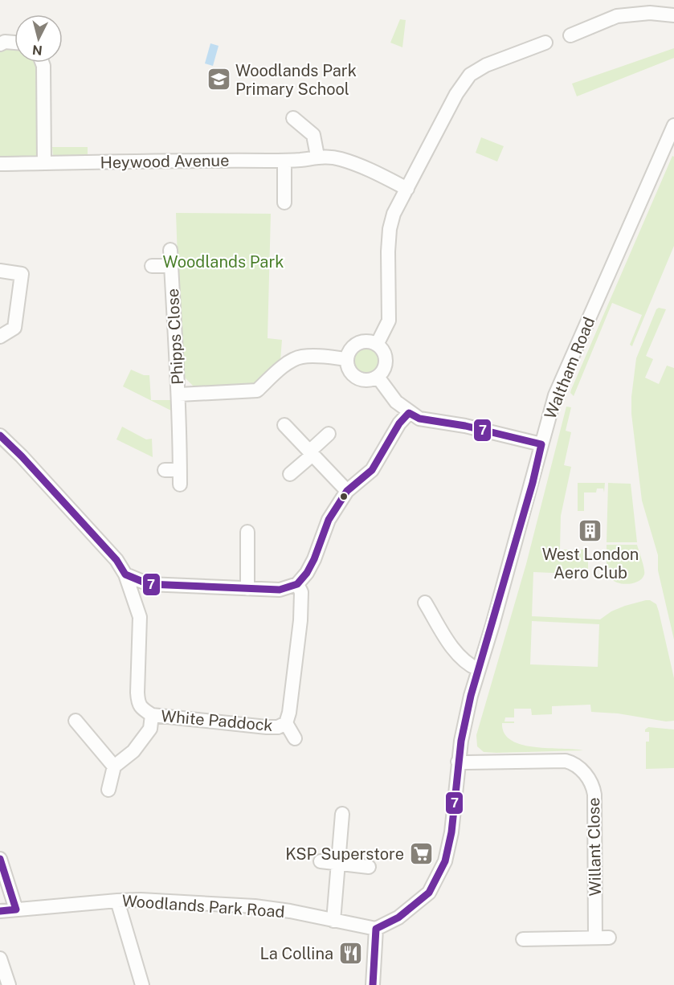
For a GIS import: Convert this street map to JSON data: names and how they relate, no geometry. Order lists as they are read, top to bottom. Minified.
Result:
{"streets":{"street":["Heywood Avenue","Phipps Close","Waltham Road","White Paddock","Willant Close","Woodlands Park Road"]},"crossings":[["Waltham Road","Willant Close"],["Waltham Road","Woodlands Park Road"]],"parks":["Woodlands Park"],"places":{"school or university":["Woodlands Park Primary School"],"building":["West London Aero Club"],"supermarket":["KSP Superstore"],"restaurant":["La Collina"]},"lines":["transit line 7"],"north":"bottom"}
